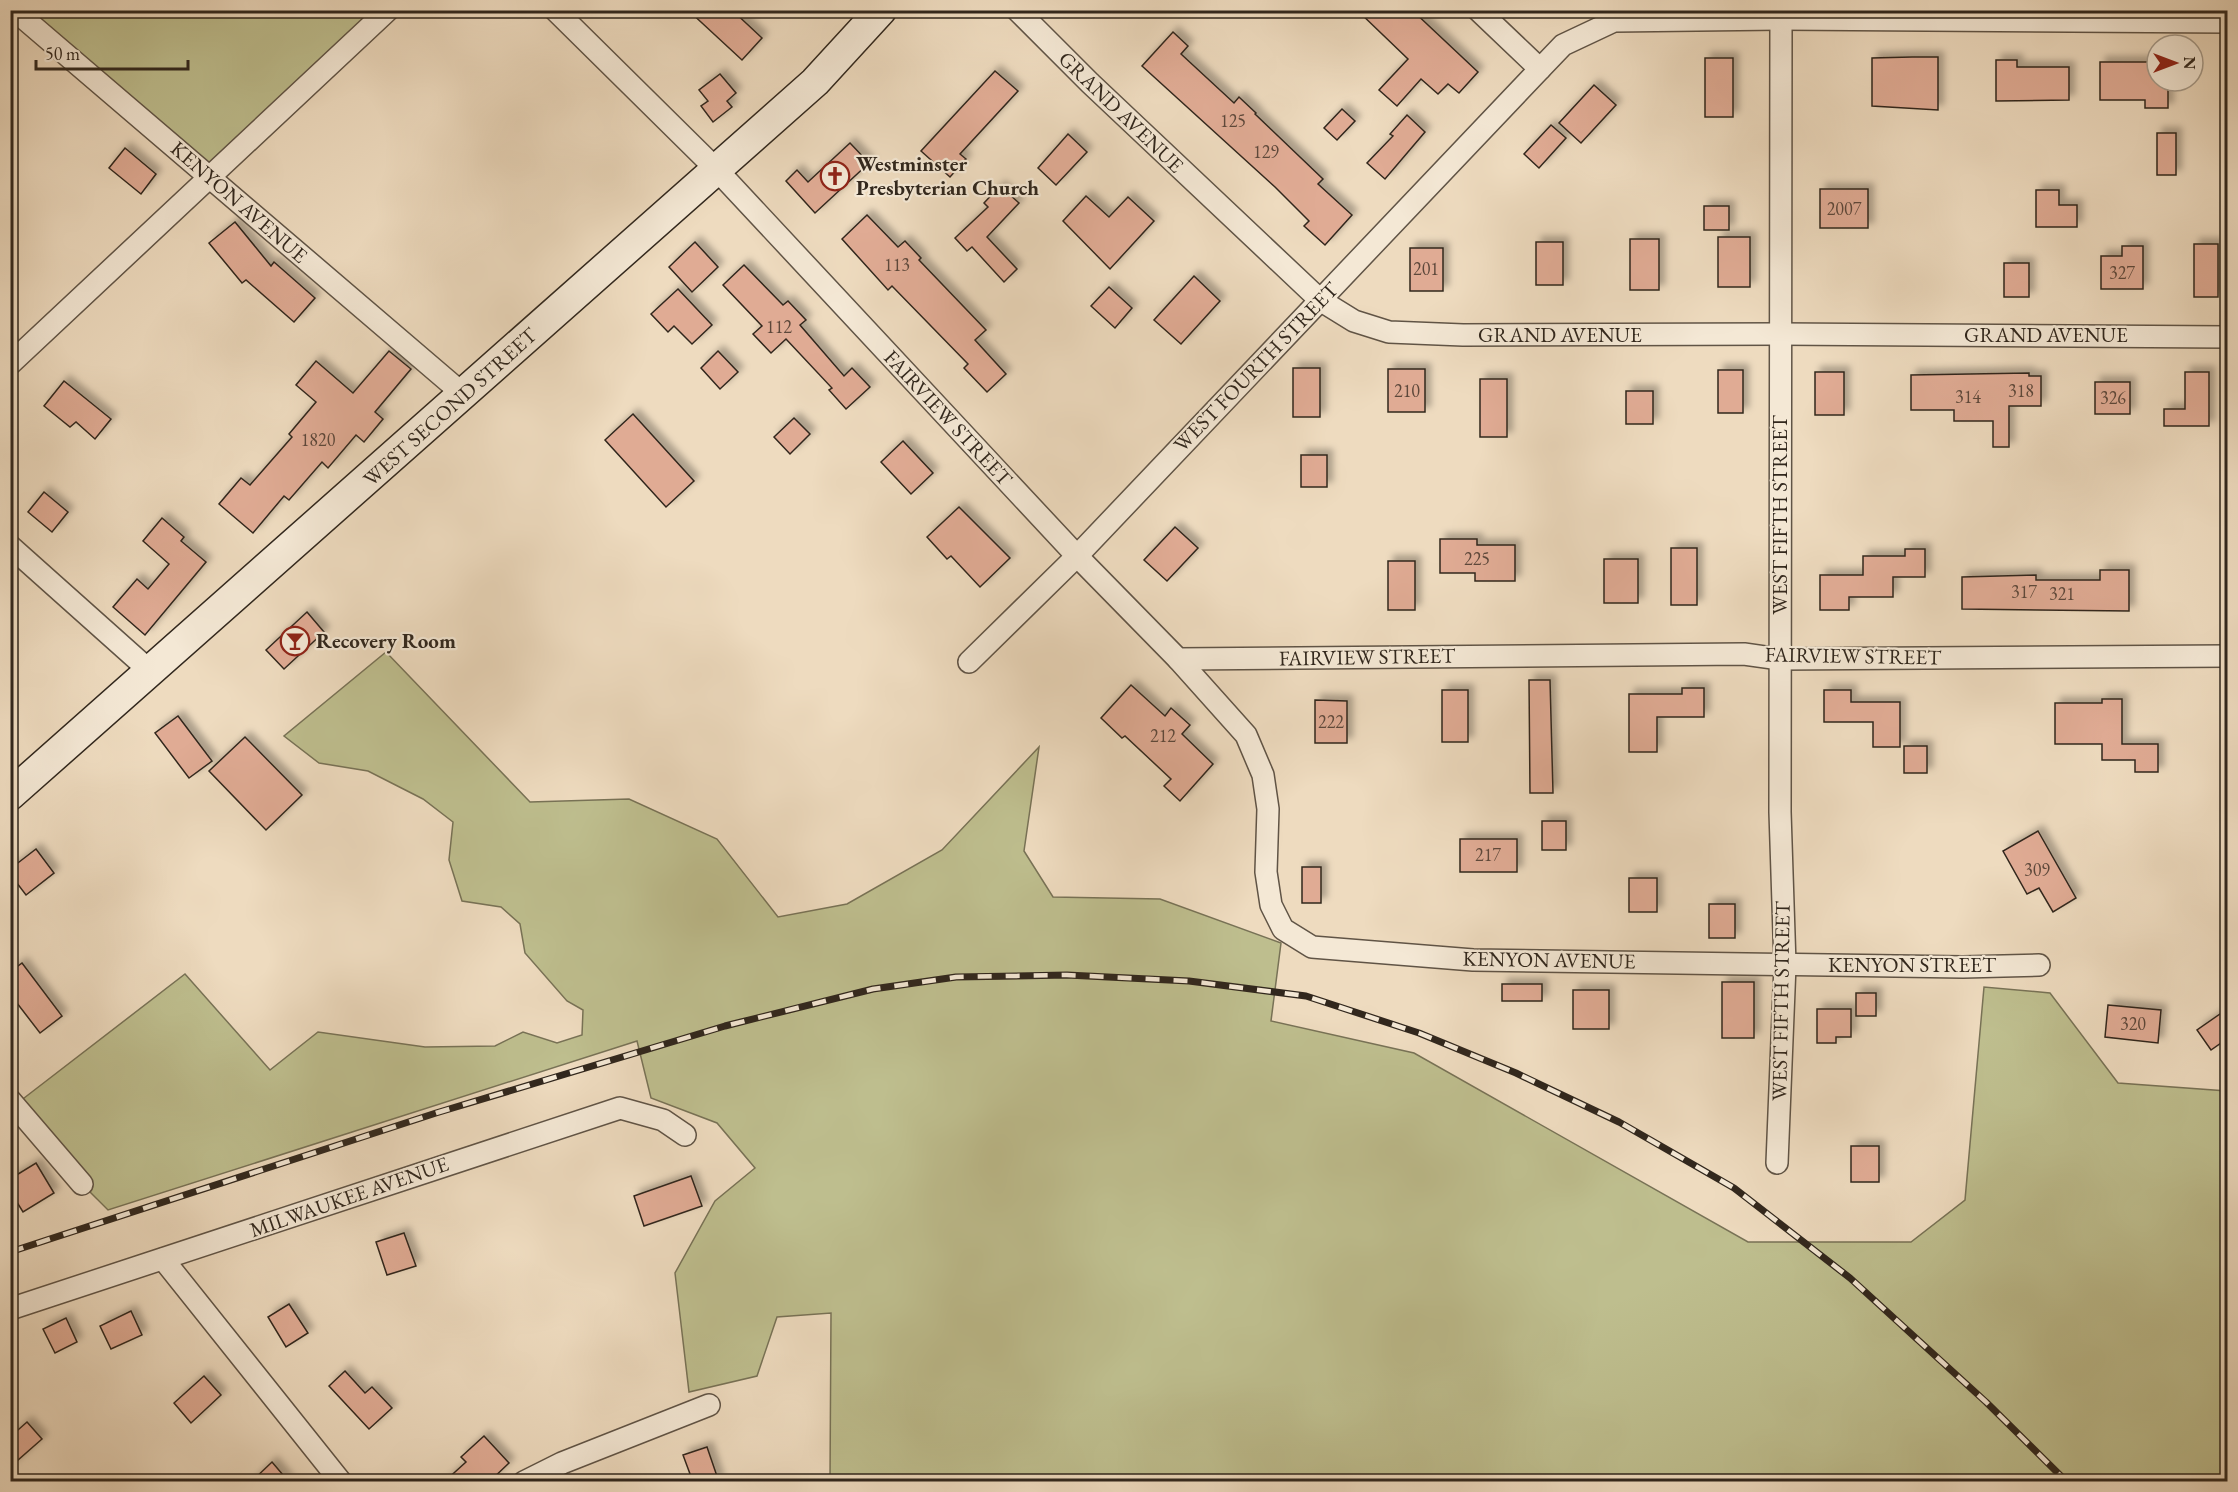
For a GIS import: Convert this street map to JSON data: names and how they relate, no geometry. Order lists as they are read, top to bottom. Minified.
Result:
{"streets":{"main road":["WEST SECOND STREET"],"street":["GRAND AVENUE","KENYON AVENUE","WEST FOURTH STREET","FAIRVIEW STREET","WEST FIFTH STREET","KENYON STREET","MILWAUKEE AVENUE"]},"crossings":[["GRAND AVENUE","WEST FOURTH STREET"],["GRAND AVENUE","WEST FIFTH STREET"],["KENYON AVENUE","WEST SECOND STREET"],["KENYON AVENUE","FAIRVIEW STREET"],["KENYON AVENUE","WEST FIFTH STREET"],["KENYON AVENUE","KENYON STREET"],["WEST FOURTH STREET","FAIRVIEW STREET"],["WEST FOURTH STREET","WEST FIFTH STREET"],["WEST SECOND STREET","FAIRVIEW STREET"],["FAIRVIEW STREET","WEST FIFTH STREET"],["WEST FIFTH STREET","KENYON STREET"]],"places":{"church":["Westminster Presbyterian Church"],"bar":["Recovery Room"]},"house_numbers":["125","129","2007","113","201","327","112","210","318","314","326","1820","225","317","321","222","212","217","309","320"],"scale_bar":"50 m","north":"right"}
